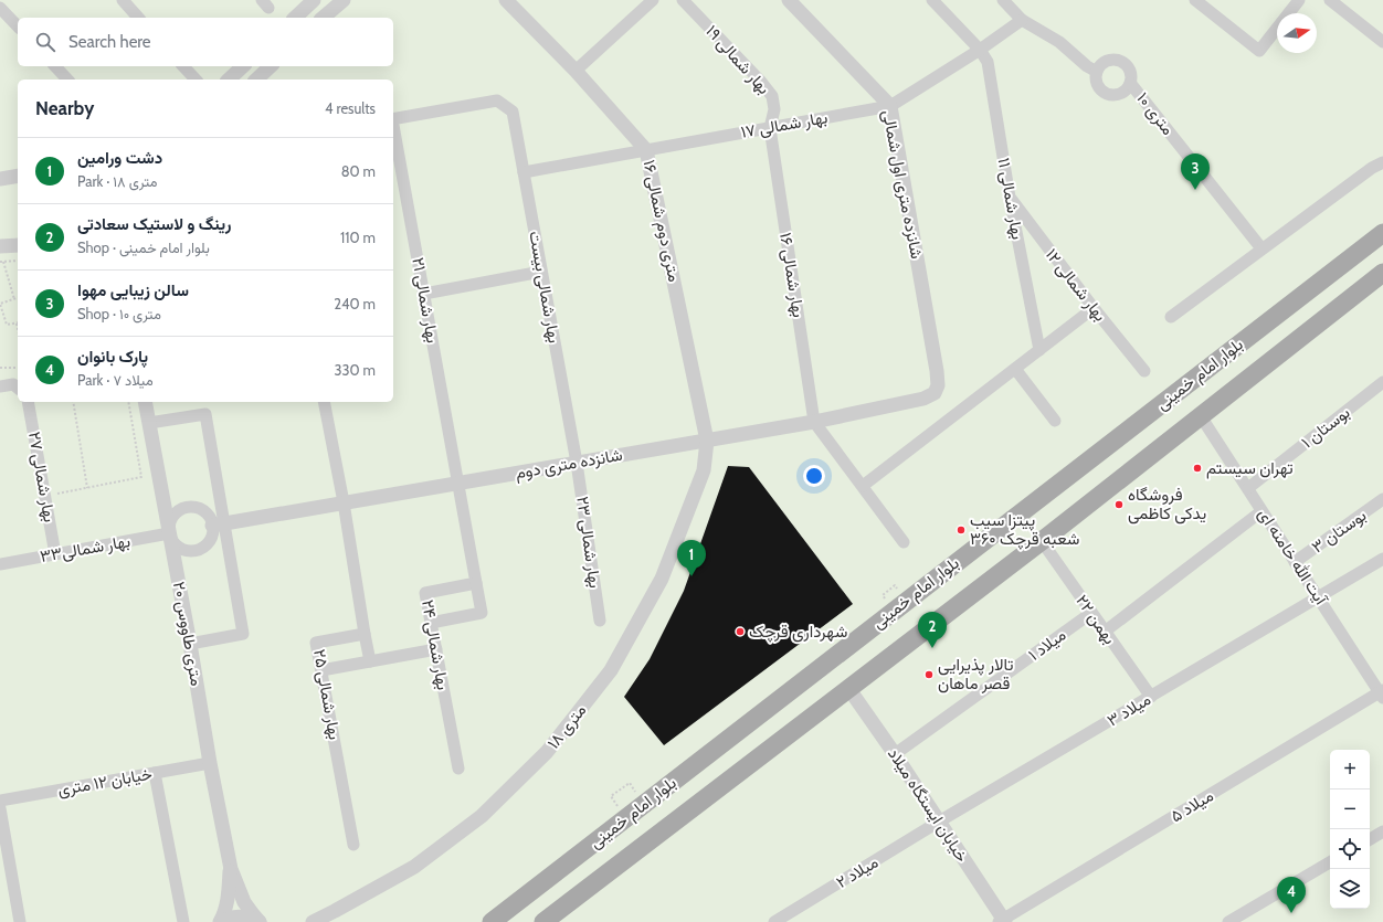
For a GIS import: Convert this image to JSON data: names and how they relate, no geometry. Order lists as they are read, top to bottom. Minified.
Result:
{"streets":{"main road":["بلوار امام خمینی"],"street":["بهار شمالی ۱۹","۱۰ متری","بهار شمالی ۱۷","شانزده متری اول شمالی","بهار شمالی ۱۱","۱۶ متری دوم شمالی","بهار شمالی ۱۶","بهار شمالی ۱۲","بهار شمالی بیست","بهار شمالی ۲۱","بوستان ۱","شانزده متری دوم","بهار شمالی ۲۷","بوستان ۳","بهار شمالی ۲۳","بهار شمالی۳۳","آیت الله خامنه ای","۲۲ بهمن","۲۰ متری طاووس","بهار شمالی ۲۴","میلاد ۱","بهار شمالی ۲۵","میلاد ۳","۱۸ متری","خیابان ۱۲ متری","خیابان ایستگاه میلاد","میلاد ۵","میلاد ۲"]},"crossings":[["بهار شمالی ۱۹","بهار شمالی ۱۷"],["بهار شمالی ۱۹","بهار شمالی ۱۶"],["بهار شمالی ۱۷","شانزده متری اول شمالی"],["بهار شمالی ۱۷","بهار شمالی ۱۱"],["بهار شمالی ۱۷","۱۶ متری دوم شمالی"],["بهار شمالی ۱۷","بهار شمالی ۱۶"],["بهار شمالی ۱۷","بهار شمالی بیست"],["شانزده متری اول شمالی","شانزده متری دوم"],["بهار شمالی ۱۱","بهار شمالی ۱۲"],["۱۶ متری دوم شمالی","شانزده متری دوم"],["۱۶ متری دوم شمالی","۱۸ متری"],["بهار شمالی ۱۶","شانزده متری دوم"],["بهار شمالی بیست","شانزده متری دوم"],["بهار شمالی بیست","بهار شمالی ۲۳"],["بهار شمالی ۲۱","شانزده متری دوم"],["بلوار امام خمینی","آیت الله خامنه ای"],["بلوار امام خمینی","۲۲ بهمن"],["بلوار امام خمینی","خیابان ایستگاه میلاد"],["بوستان ۱","آیت الله خامنه ای"],["شانزده متری دوم","بهار شمالی ۲۳"],["شانزده متری دوم","بهار شمالی۳۳"],["شانزده متری دوم","۲۰ متری طاووس"],["شانزده متری دوم","۱۸ متری"],["بهار شمالی ۲۷","بهار شمالی۳۳"],["بوستان ۳","آیت الله خامنه ای"],["بهار شمالی۳۳","۲۰ متری طاووس"],["آیت الله خامنه ای","میلاد ۳"],["آیت الله خامنه ای","میلاد ۵"],["۲۲ بهمن","میلاد ۱"],["۲۲ بهمن","میلاد ۳"],["۲۰ متری طاووس","خیابان ۱۲ متری"],["میلاد ۱","خیابان ایستگاه میلاد"],["میلاد ۳","خیابان ایستگاه میلاد"],["میلاد ۳","میلاد ۲"],["خیابان ایستگاه میلاد","میلاد ۵"],["خیابان ایستگاه میلاد","میلاد ۲"]],"places":["تهران سیستم","فروشگاه یدکی کاظمی","پیتزا سیب ۳۶۰ شعبه قرچک","شهرداری قرچک","تالار پذیرایی قصر ماهان"],"north":"right","page":{"search":"Search here","heading":["Nearby","4 results"],"list":[{"mark":"1","name":"دشت ورامین","note":"Park · ۱۸ متری","value":"80 m"},{"mark":"2","name":"رینگ و لاستیک سعادتی","note":"Shop · بلوار امام خمینی","value":"110 m"},{"mark":"3","name":"سالن زیبایی مهوا","note":"Shop · ۱۰ متری","value":"240 m"},{"mark":"4","name":"پارک بانوان","note":"Park · میلاد ۷","value":"330 m"}],"pins":["3","1","2","4"],"map_buttons":["+","−"]}}
